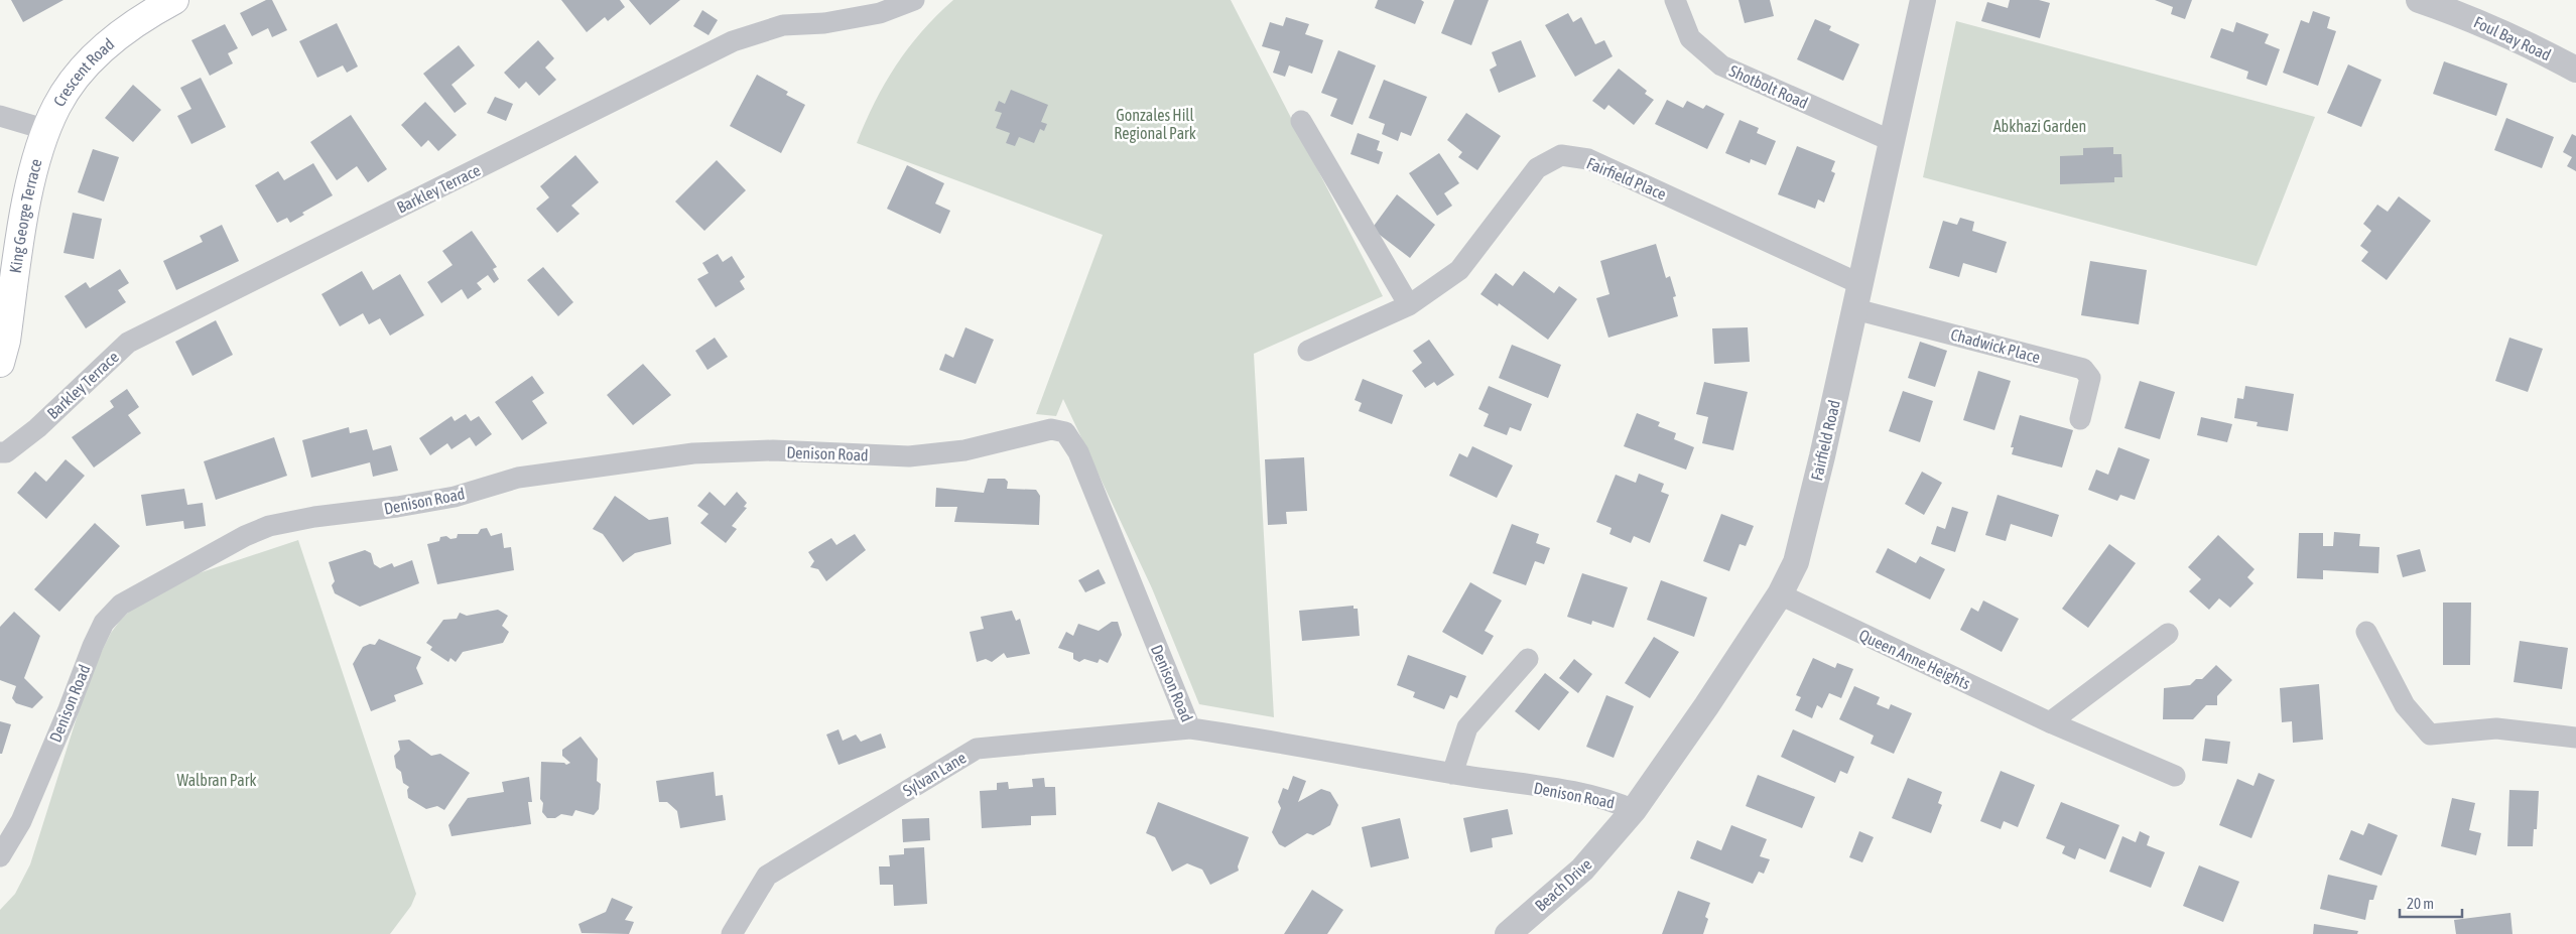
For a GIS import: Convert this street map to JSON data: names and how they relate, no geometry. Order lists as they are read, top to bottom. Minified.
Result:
{"streets":{"main road":["Crescent Road","King George Terrace"],"street":["Foul Bay Road","Shotbolt Road","Fairfield Place","Barkley Terrace","Chadwick Place","Fairfield Road","Denison Road","Queen Anne Heights","Sylvan Lane","Beach Drive"]},"crossings":[["Crescent Road","King George Terrace"],["Shotbolt Road","Fairfield Road"],["Fairfield Place","Fairfield Road"],["Chadwick Place","Fairfield Road"],["Fairfield Road","Denison Road"],["Fairfield Road","Queen Anne Heights"],["Fairfield Road","Beach Drive"],["Denison Road","Sylvan Lane"]],"parks":["Gonzales Hill Regional Park","Abkhazi Garden","Walbran Park"],"scale_bar":"20 m"}
